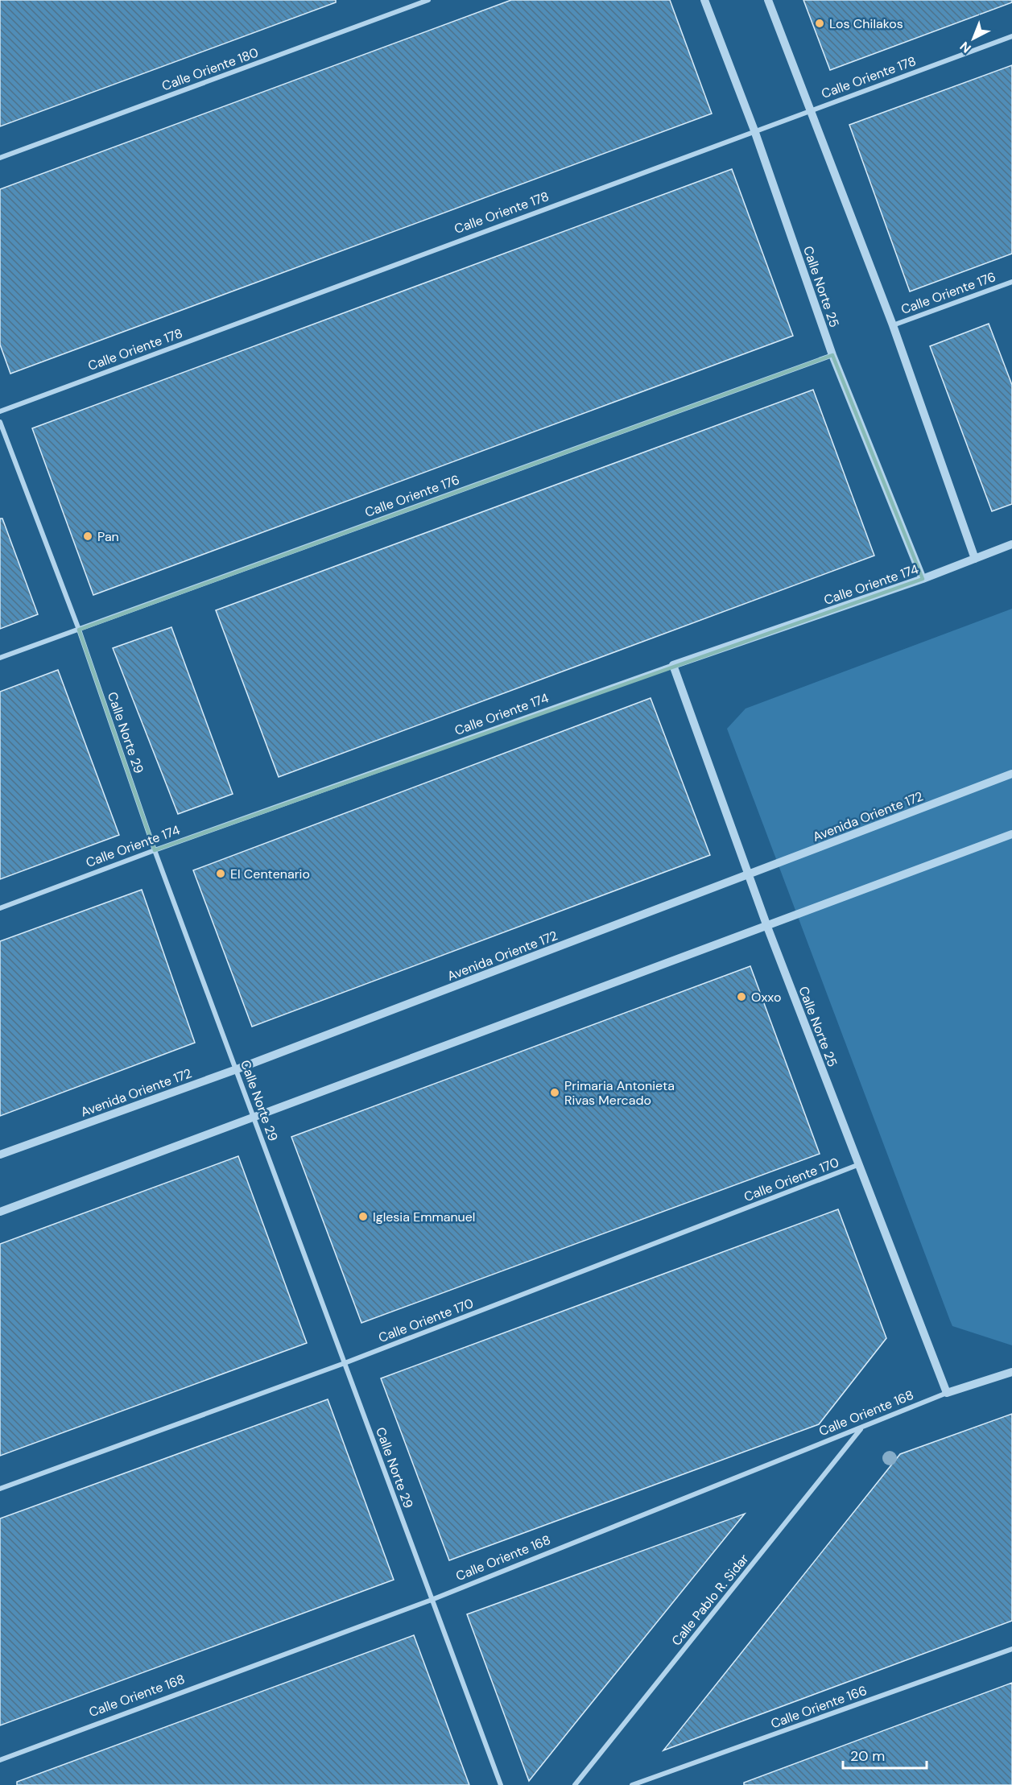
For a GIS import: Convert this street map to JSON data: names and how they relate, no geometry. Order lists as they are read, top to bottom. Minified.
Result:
{"streets":{"street":["Calle Oriente 180","Calle Oriente 178","Calle Norte 25","Calle Oriente 176","Calle Oriente 174","Calle Norte 29","Avenida Oriente 172","Calle Oriente 170","Calle Oriente 168","Calle Pablo R. Sidar","Calle Oriente 166"]},"crossings":[["Calle Oriente 178","Calle Norte 25"],["Calle Norte 25","Calle Oriente 176"],["Calle Norte 25","Calle Oriente 174"],["Calle Norte 25","Avenida Oriente 172"],["Calle Norte 25","Calle Oriente 170"],["Calle Norte 25","Calle Oriente 168"],["Calle Oriente 176","Calle Norte 29"],["Calle Oriente 174","Calle Norte 29"],["Calle Norte 29","Avenida Oriente 172"],["Calle Norte 29","Calle Oriente 170"],["Calle Norte 29","Calle Oriente 168"],["Calle Oriente 168","Calle Pablo R. Sidar"]],"places":["Los Chilakos","Pan","El Centenario","Oxxo","Primaria Antonieta Rivas Mercado","Iglesia Emmanuel"],"scale_bar":"20 m","north":"bottom left"}
